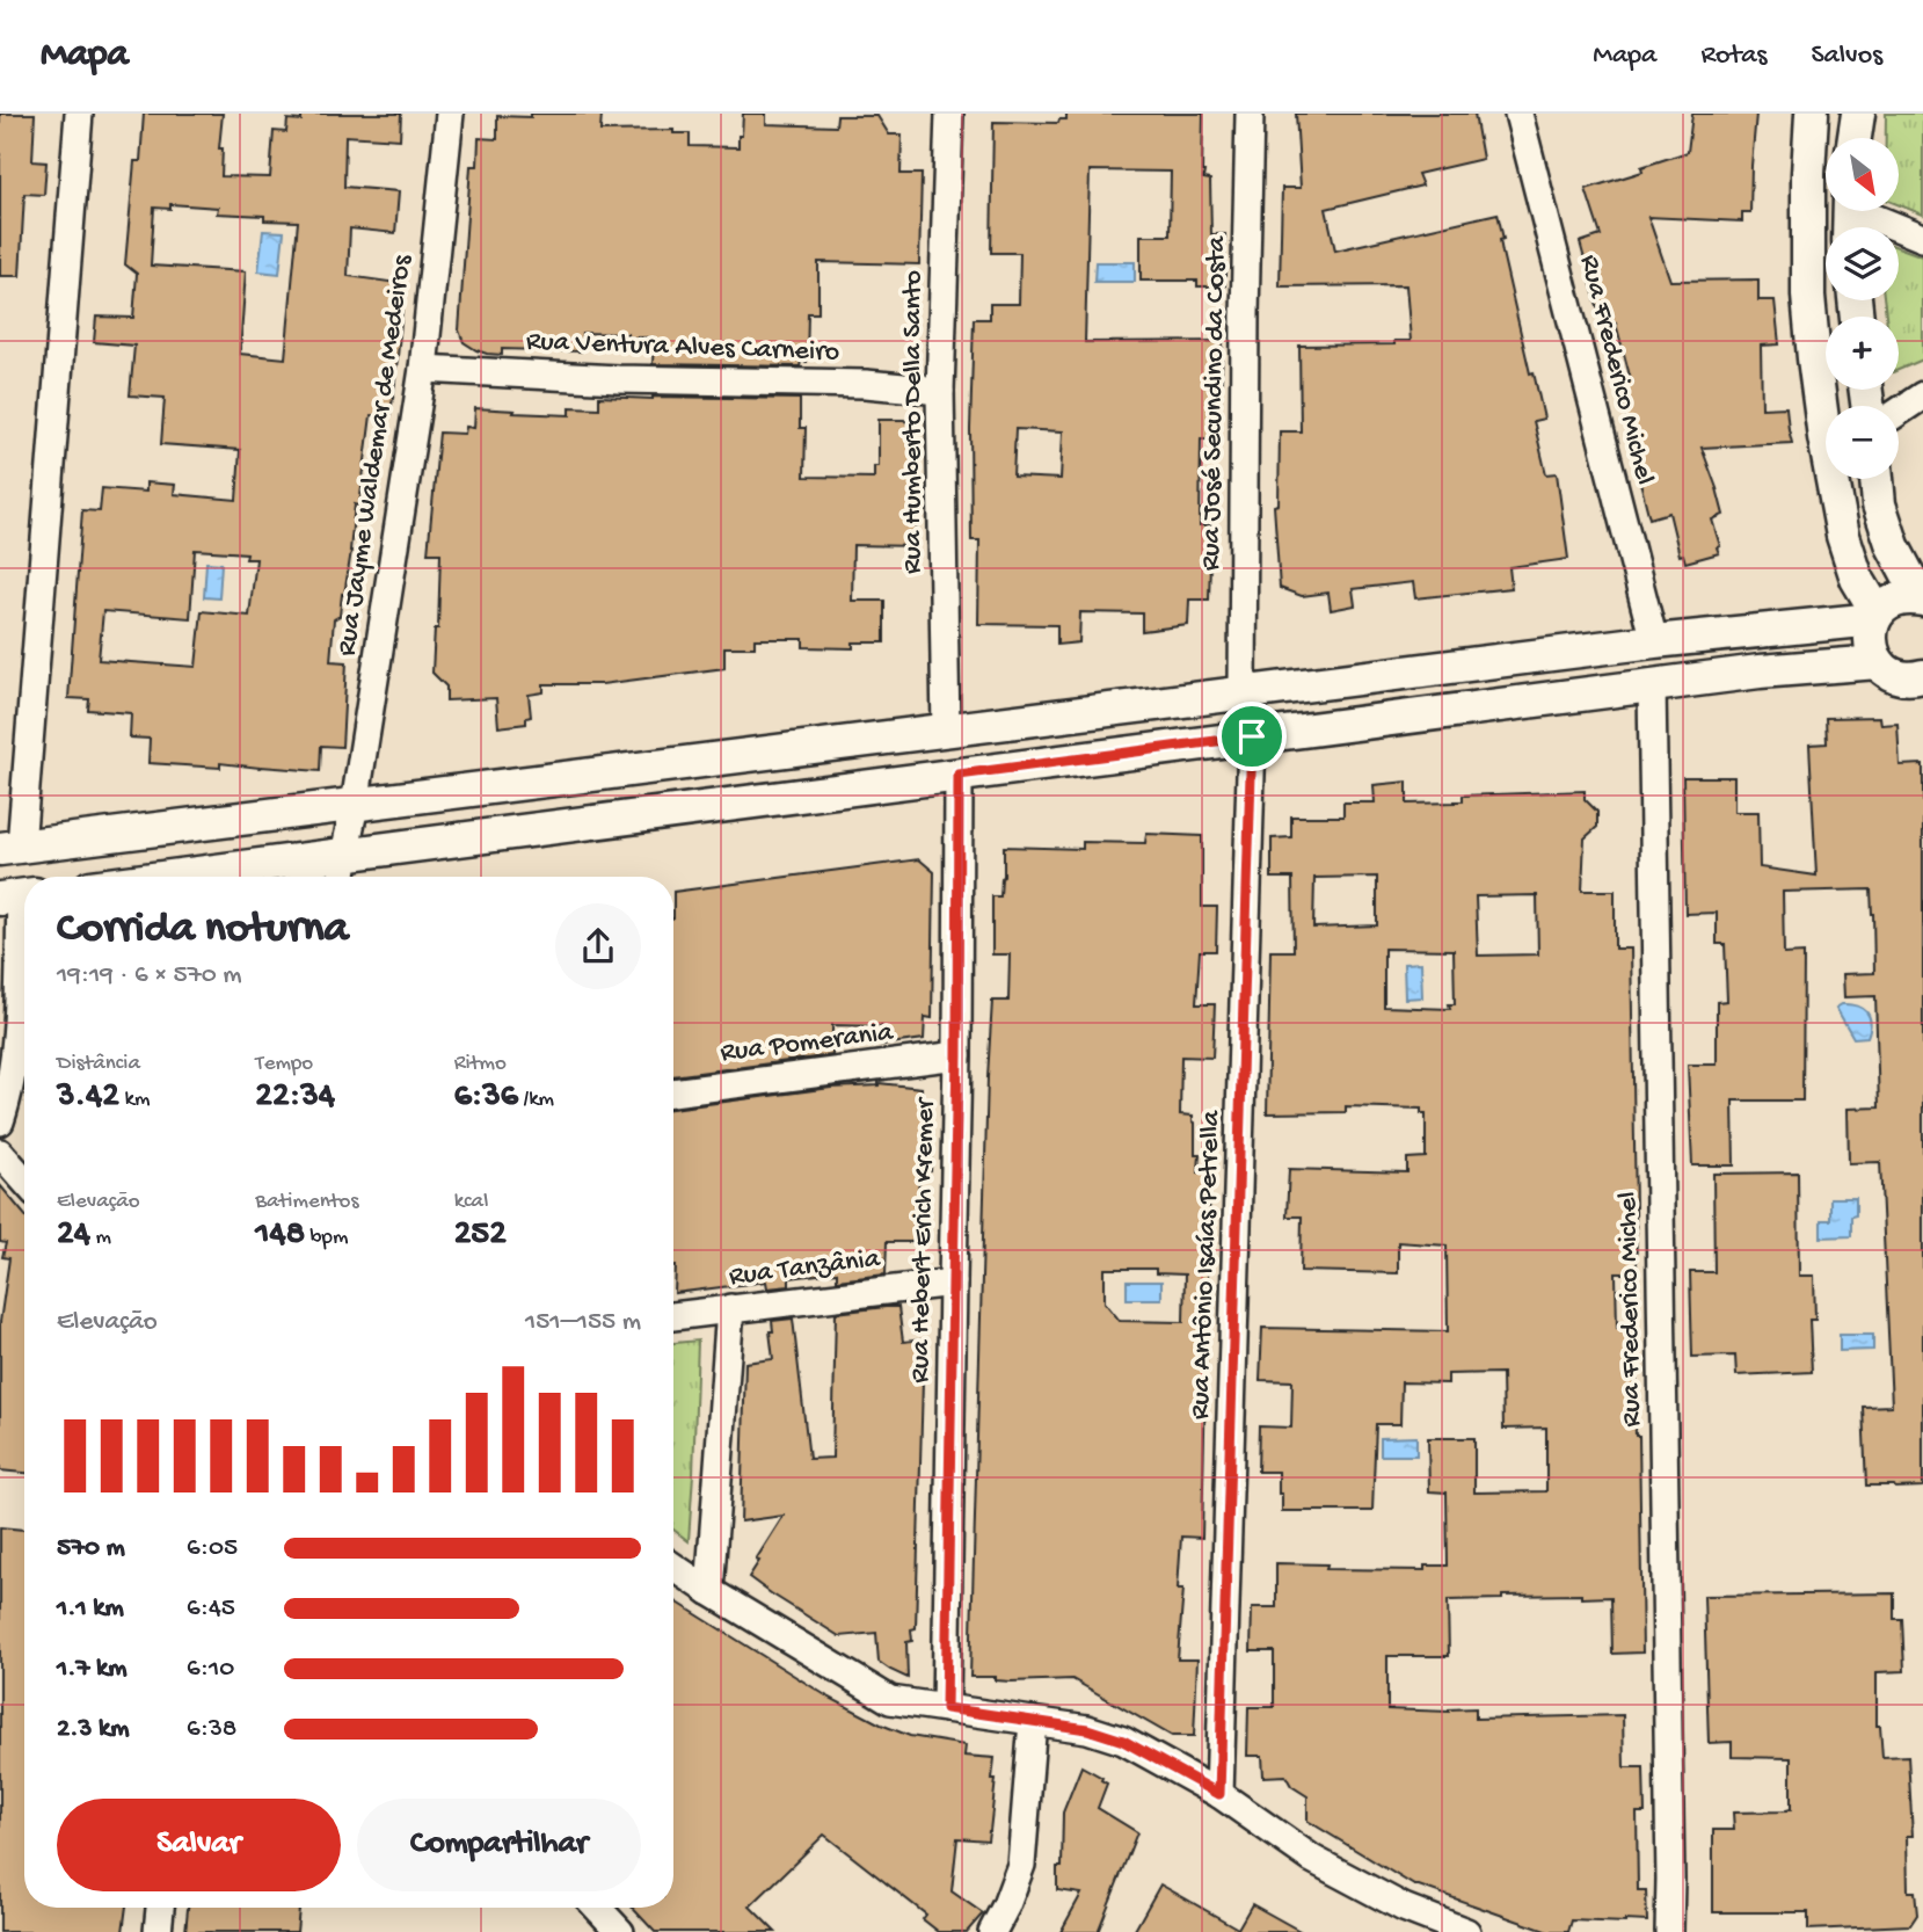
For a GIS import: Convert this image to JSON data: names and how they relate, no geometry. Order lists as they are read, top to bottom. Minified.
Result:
{"streets":{"street":["Rua Ventura Alves Carneiro","Rua Frederico Michel","Rua José Secundino da Costa","Rua Humberto Della Santo","Rua Jayme Waldemar de Medeiros","Rua Pomerania","Rua Hebert Erich Kremer","Rua Antônio Isaías Petrella","Rua Tanzânia"]},"crossings":[["Rua Ventura Alves Carneiro","Rua Humberto Della Santo"],["Rua Ventura Alves Carneiro","Rua Jayme Waldemar de Medeiros"],["Rua Pomerania","Rua Hebert Erich Kremer"],["Rua Hebert Erich Kremer","Rua Tanzânia"]],"north":"bottom right","page":{"header":"Mapa","nav":["Mapa","Rotas","Salvos"],"map_buttons":["+","−"],"heading":["Corrida noturna","19:19 · 6 × 570 m"],"stats":[["Distância","3.42 km"],["Tempo","22:34"],["Ritmo","6:36 /km"],["Elevação","24 m"],["Batimentos","148 bpm"],["kcal","252"]],"chart":["Elevação","151–155 m"],"list":[{"name":"570 m","note":"6:05"},{"name":"1.1 km","note":"6:45"},{"name":"1.7 km","note":"6:10"},{"name":"2.3 km","note":"6:38"}],"buttons":["Salvar","Compartilhar"]}}
